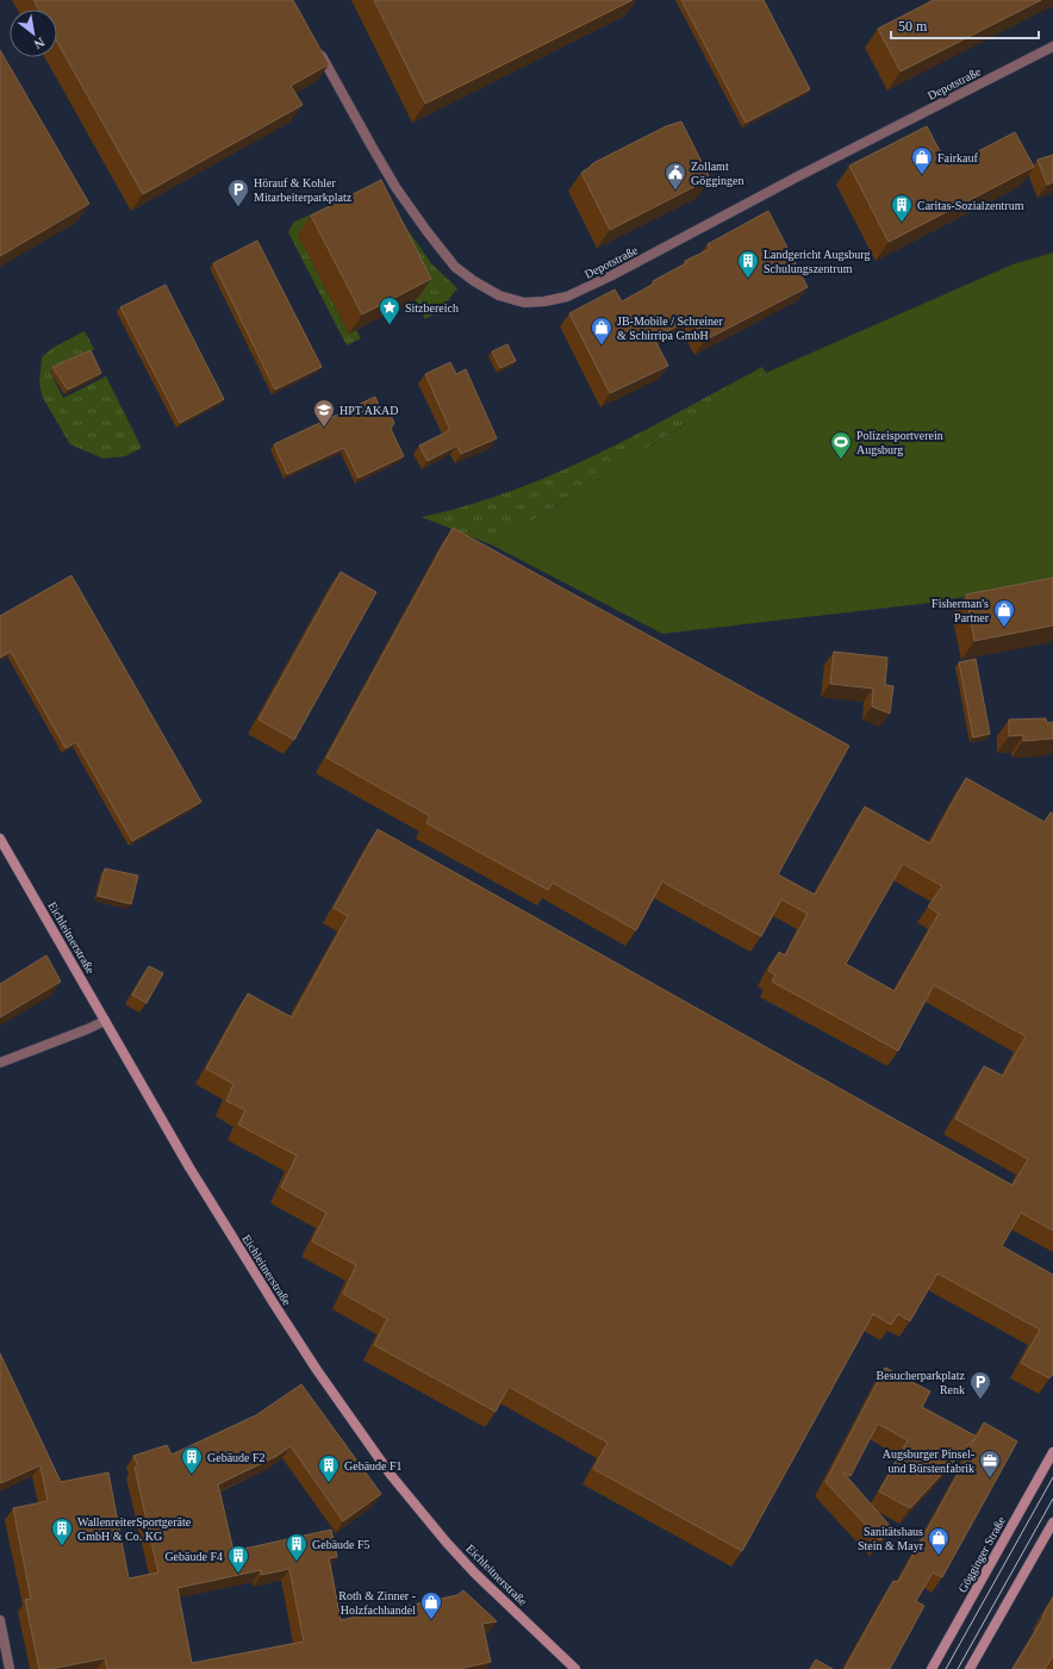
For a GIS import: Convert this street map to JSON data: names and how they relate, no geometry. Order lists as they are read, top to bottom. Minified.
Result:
{"streets":{"main road":["Eichleitnerstraße","Gögginger Straße"],"street":["Depotstraße"]},"places":{"shop":["Fairkauf","JB-Mobile / Schreiner & Schirripa GmbH","Fisherman's Partner","Sanitätshaus Stein & Mayr","Roth & Zinner - Holzfachhandel"],"public building":["Zollamt Göggingen"],"parking":["Hörauf & Kohler Mitarbeiterparkplatz","Besucherparkplatz Renk"],"building":["Caritas-Sozialzentrum","Landgericht Augsburg Schulungszentrum","Gebäude F2","Gebäude F1","WallenreiterSportgeräte GmbH & Co. KG","Gebäude F5","Gebäude F4"],"place":["Sitzbereich"],"school or university":["HPT AKAD"],"sports":["Polizeisportverein Augsburg"],"office":["Augsburger Pinsel- und Bürstenfabrik"]},"scale_bar":"50 m","north":"bottom right"}
